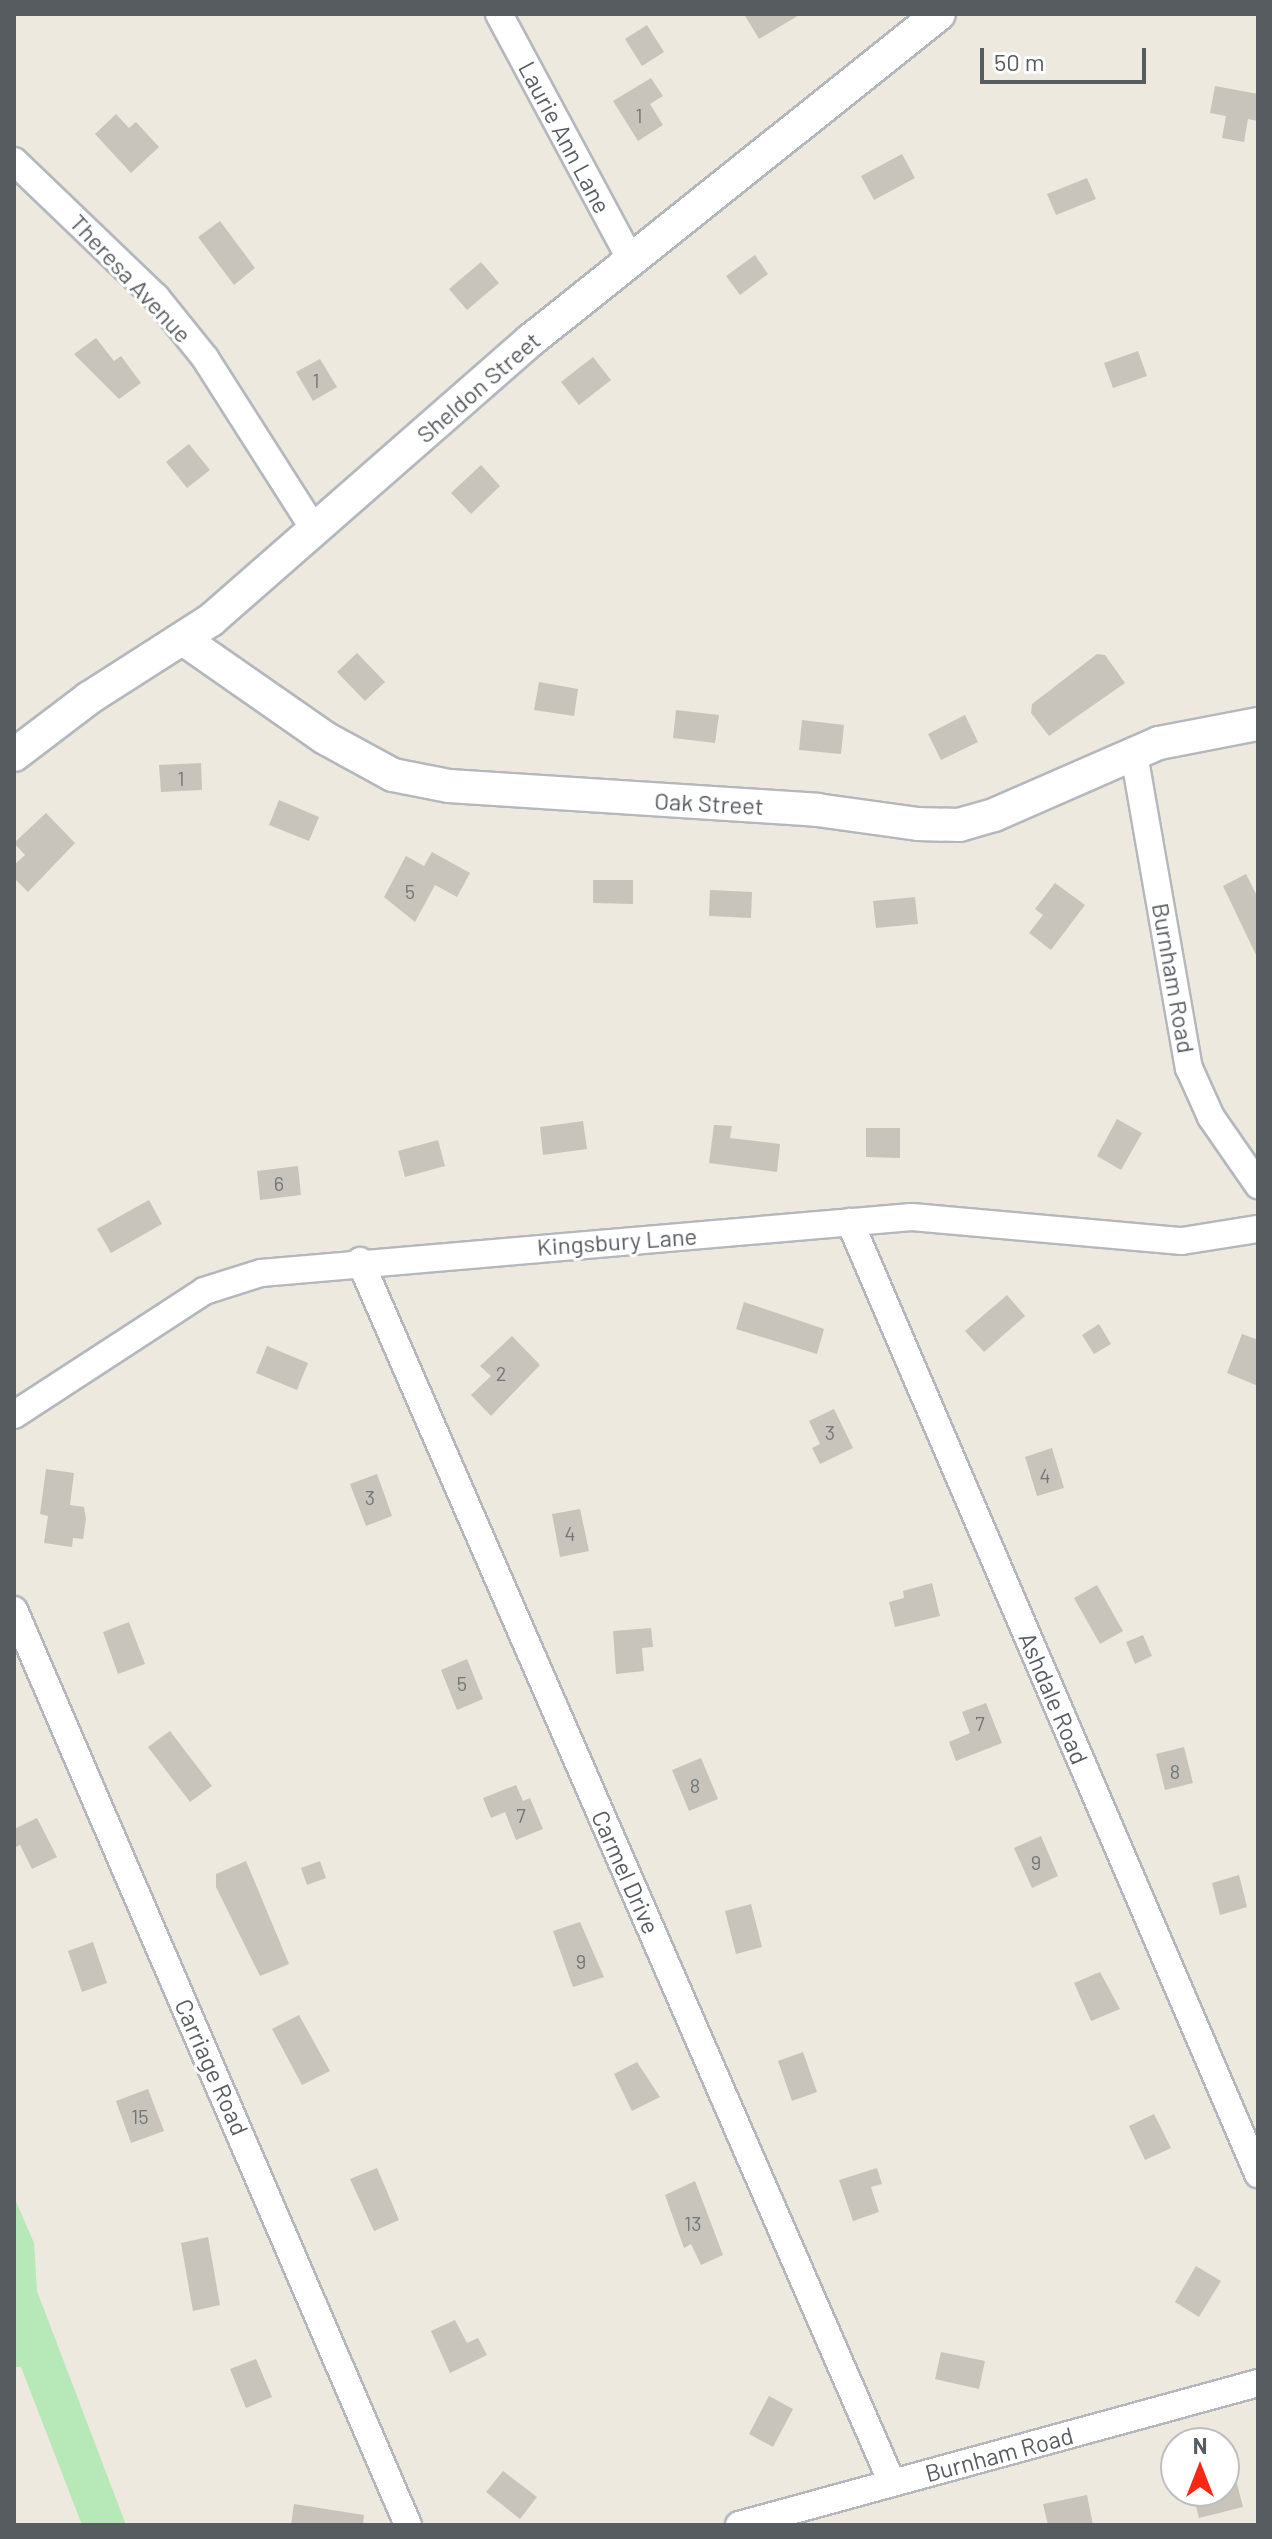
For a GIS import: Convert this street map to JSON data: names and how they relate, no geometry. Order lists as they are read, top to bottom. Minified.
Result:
{"streets":{"street":["Laurie Ann Lane","Theresa Avenue","Sheldon Street","Oak Street","Burnham Road","Kingsbury Lane","Ashdale Road","Carmel Drive","Carriage Road"]},"crossings":[["Laurie Ann Lane","Sheldon Street"],["Theresa Avenue","Sheldon Street"],["Sheldon Street","Oak Street"],["Oak Street","Burnham Road"],["Burnham Road","Carmel Drive"],["Kingsbury Lane","Ashdale Road"],["Kingsbury Lane","Carmel Drive"]],"house_numbers":["1","1","1","5","6","2","3","4","3","4","5","7","8","8","7","9","9","15","13"],"scale_bar":"50 m","north":"top"}
